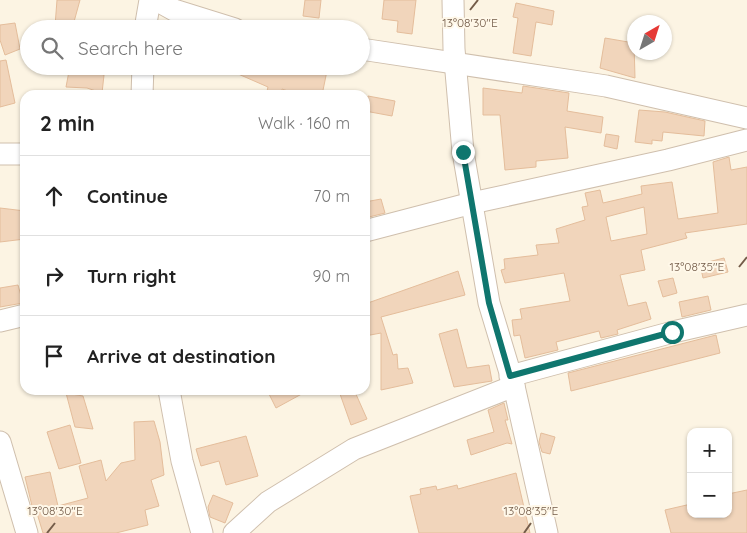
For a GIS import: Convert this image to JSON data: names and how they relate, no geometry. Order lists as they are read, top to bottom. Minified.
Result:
{"north":"top right","page":{"search":"Search here","heading":["2 min","Walk · 160 m"],"list":[["Continue","70 m"],["Turn right","90 m"],"Arrive at destination"],"map_buttons":["+","−"]},"coordinates":["13°08'30\"E","13°08'35\"E"]}
